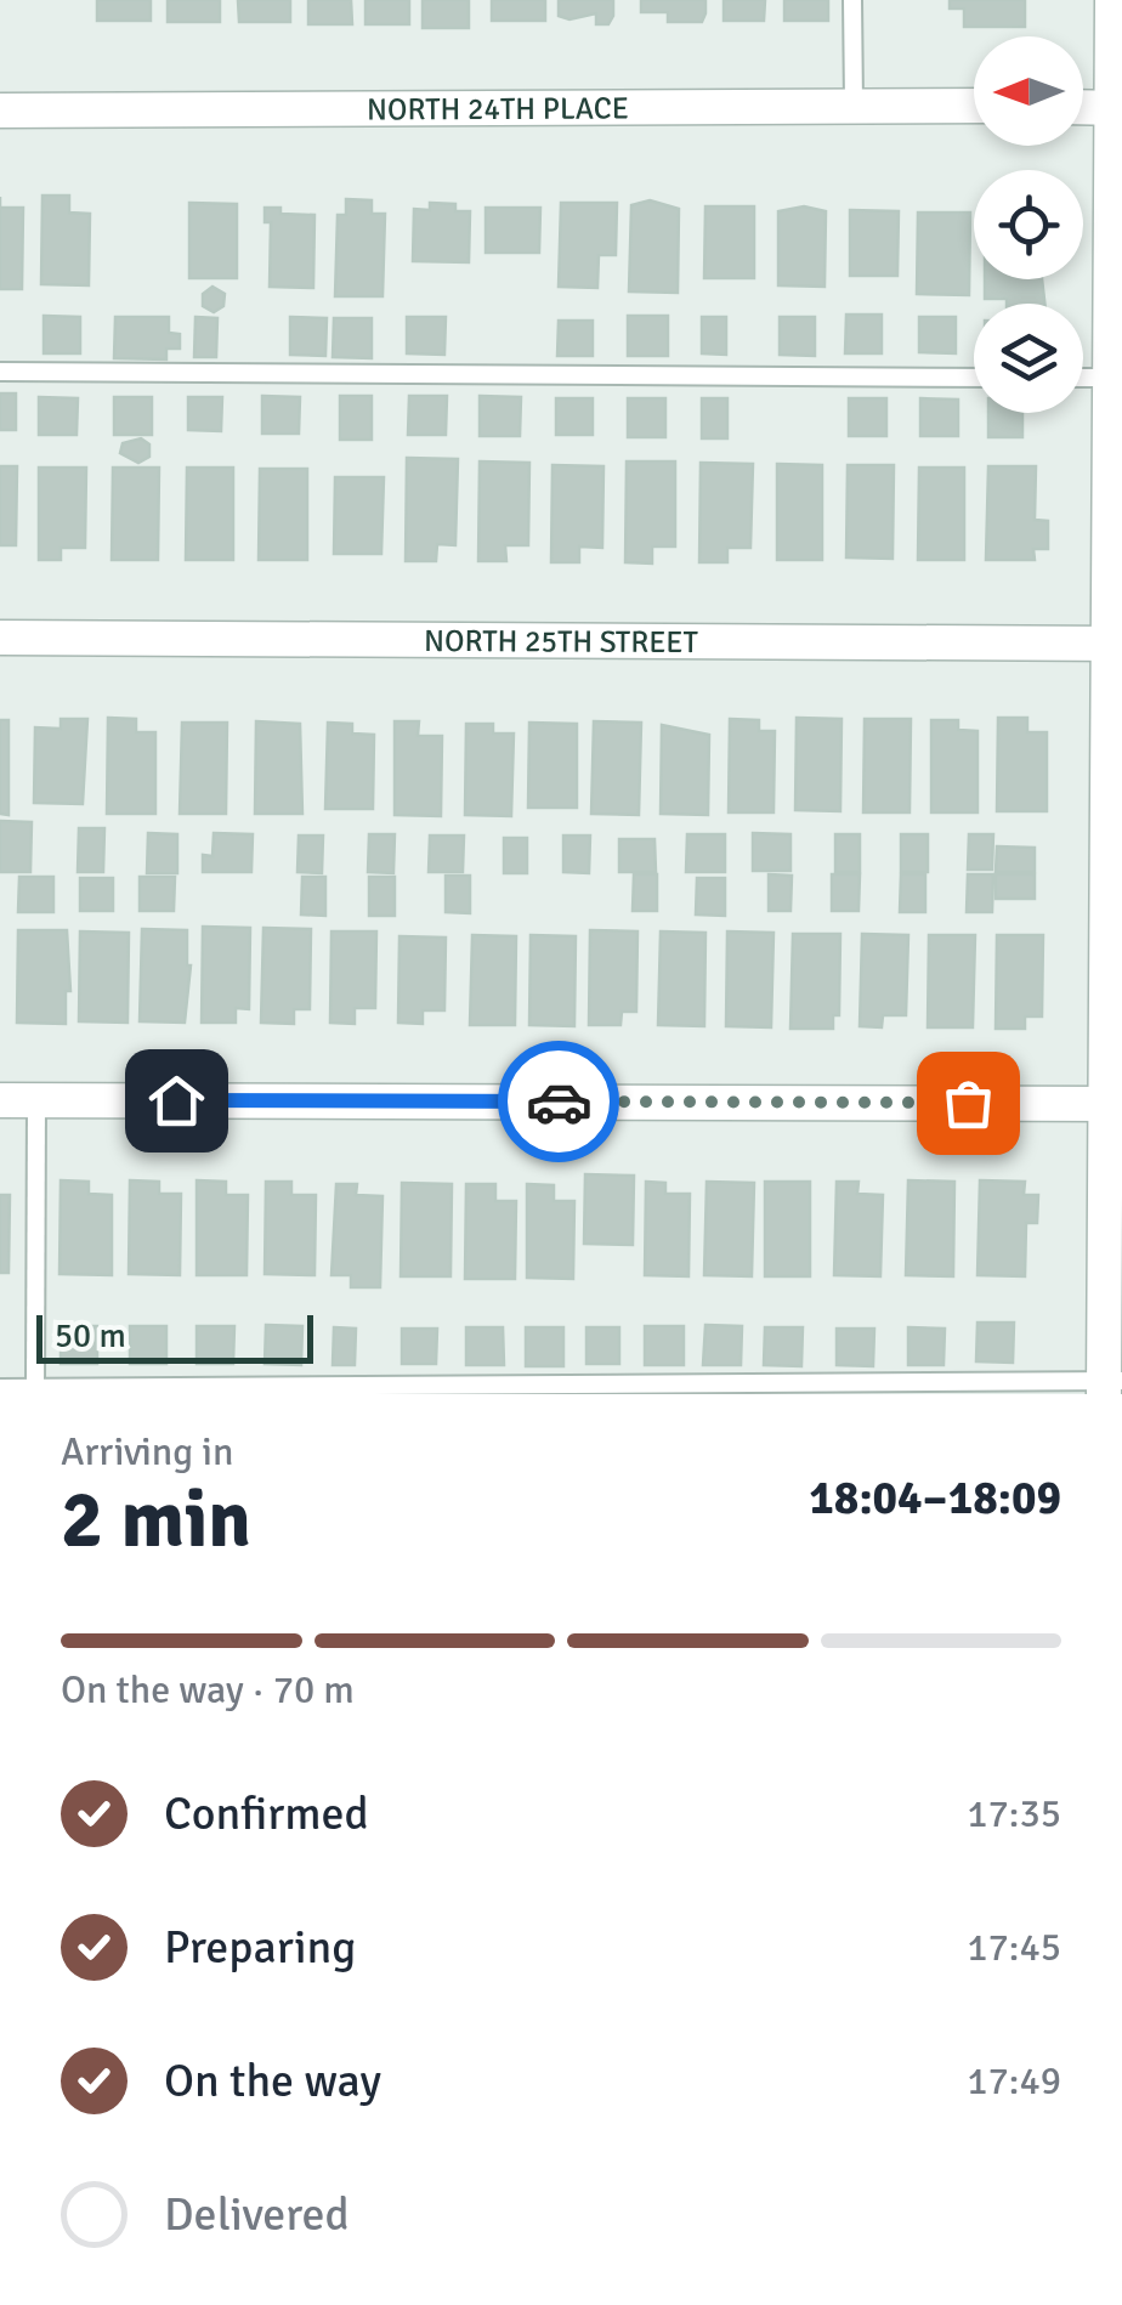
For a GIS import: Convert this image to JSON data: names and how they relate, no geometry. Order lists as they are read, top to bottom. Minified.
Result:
{"streets":{"street":["NORTH 24TH PLACE","NORTH 25TH STREET"]},"scale_bar":"50 m","north":"left","page":{"scale":"50 m","heading":["2 min","Arriving in","18:04–18:09"],"bar":"On the way · 70 m","list":[["Confirmed","17:35"],["Preparing","17:45"],["On the way","17:49"],"Delivered"]}}
